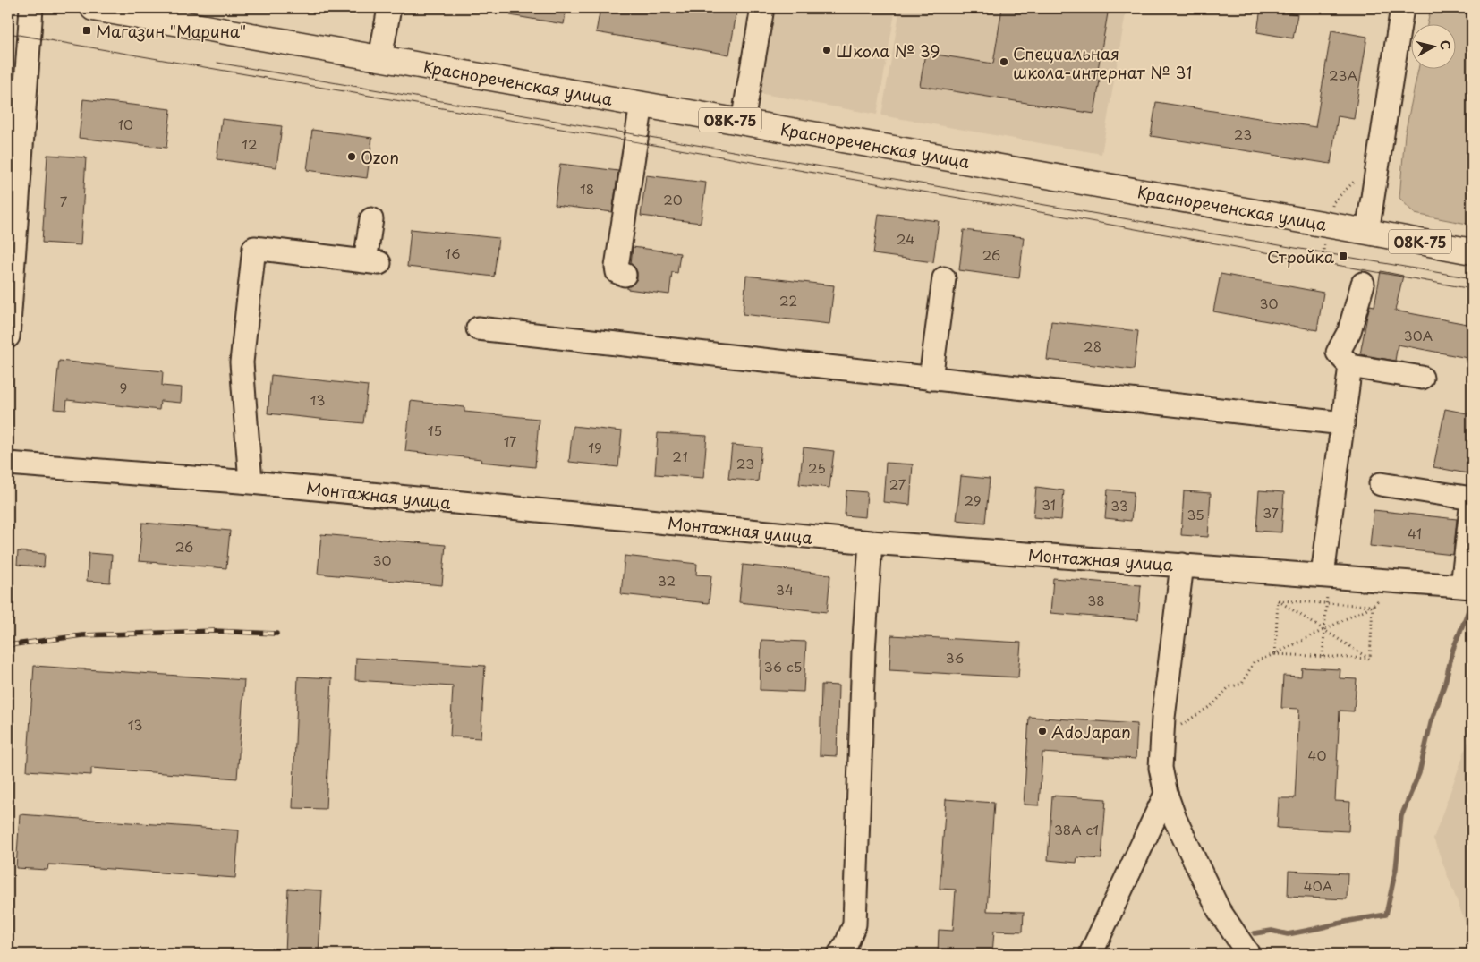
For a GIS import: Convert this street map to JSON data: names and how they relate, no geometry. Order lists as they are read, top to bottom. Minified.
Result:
{"streets":{"main road":["Краснореченская улица","08К-75"],"street":["Монтажная улица"]},"places":{"transit":["Магазин \"Марина\"","Стройка"],"other":["Школа № 39","Специальная школа-интернат № 31","Ozon","AdoJapan"]},"house_numbers":["23А","10","23","12","18","20","7","24","16","26","22","30","30А","28","9","13","15","17","19","21","23","25","27","29","31","33","37","35","41","26","30","32","34","38","36","36 с5","13","40","38А с1","40А"],"north":"right"}
